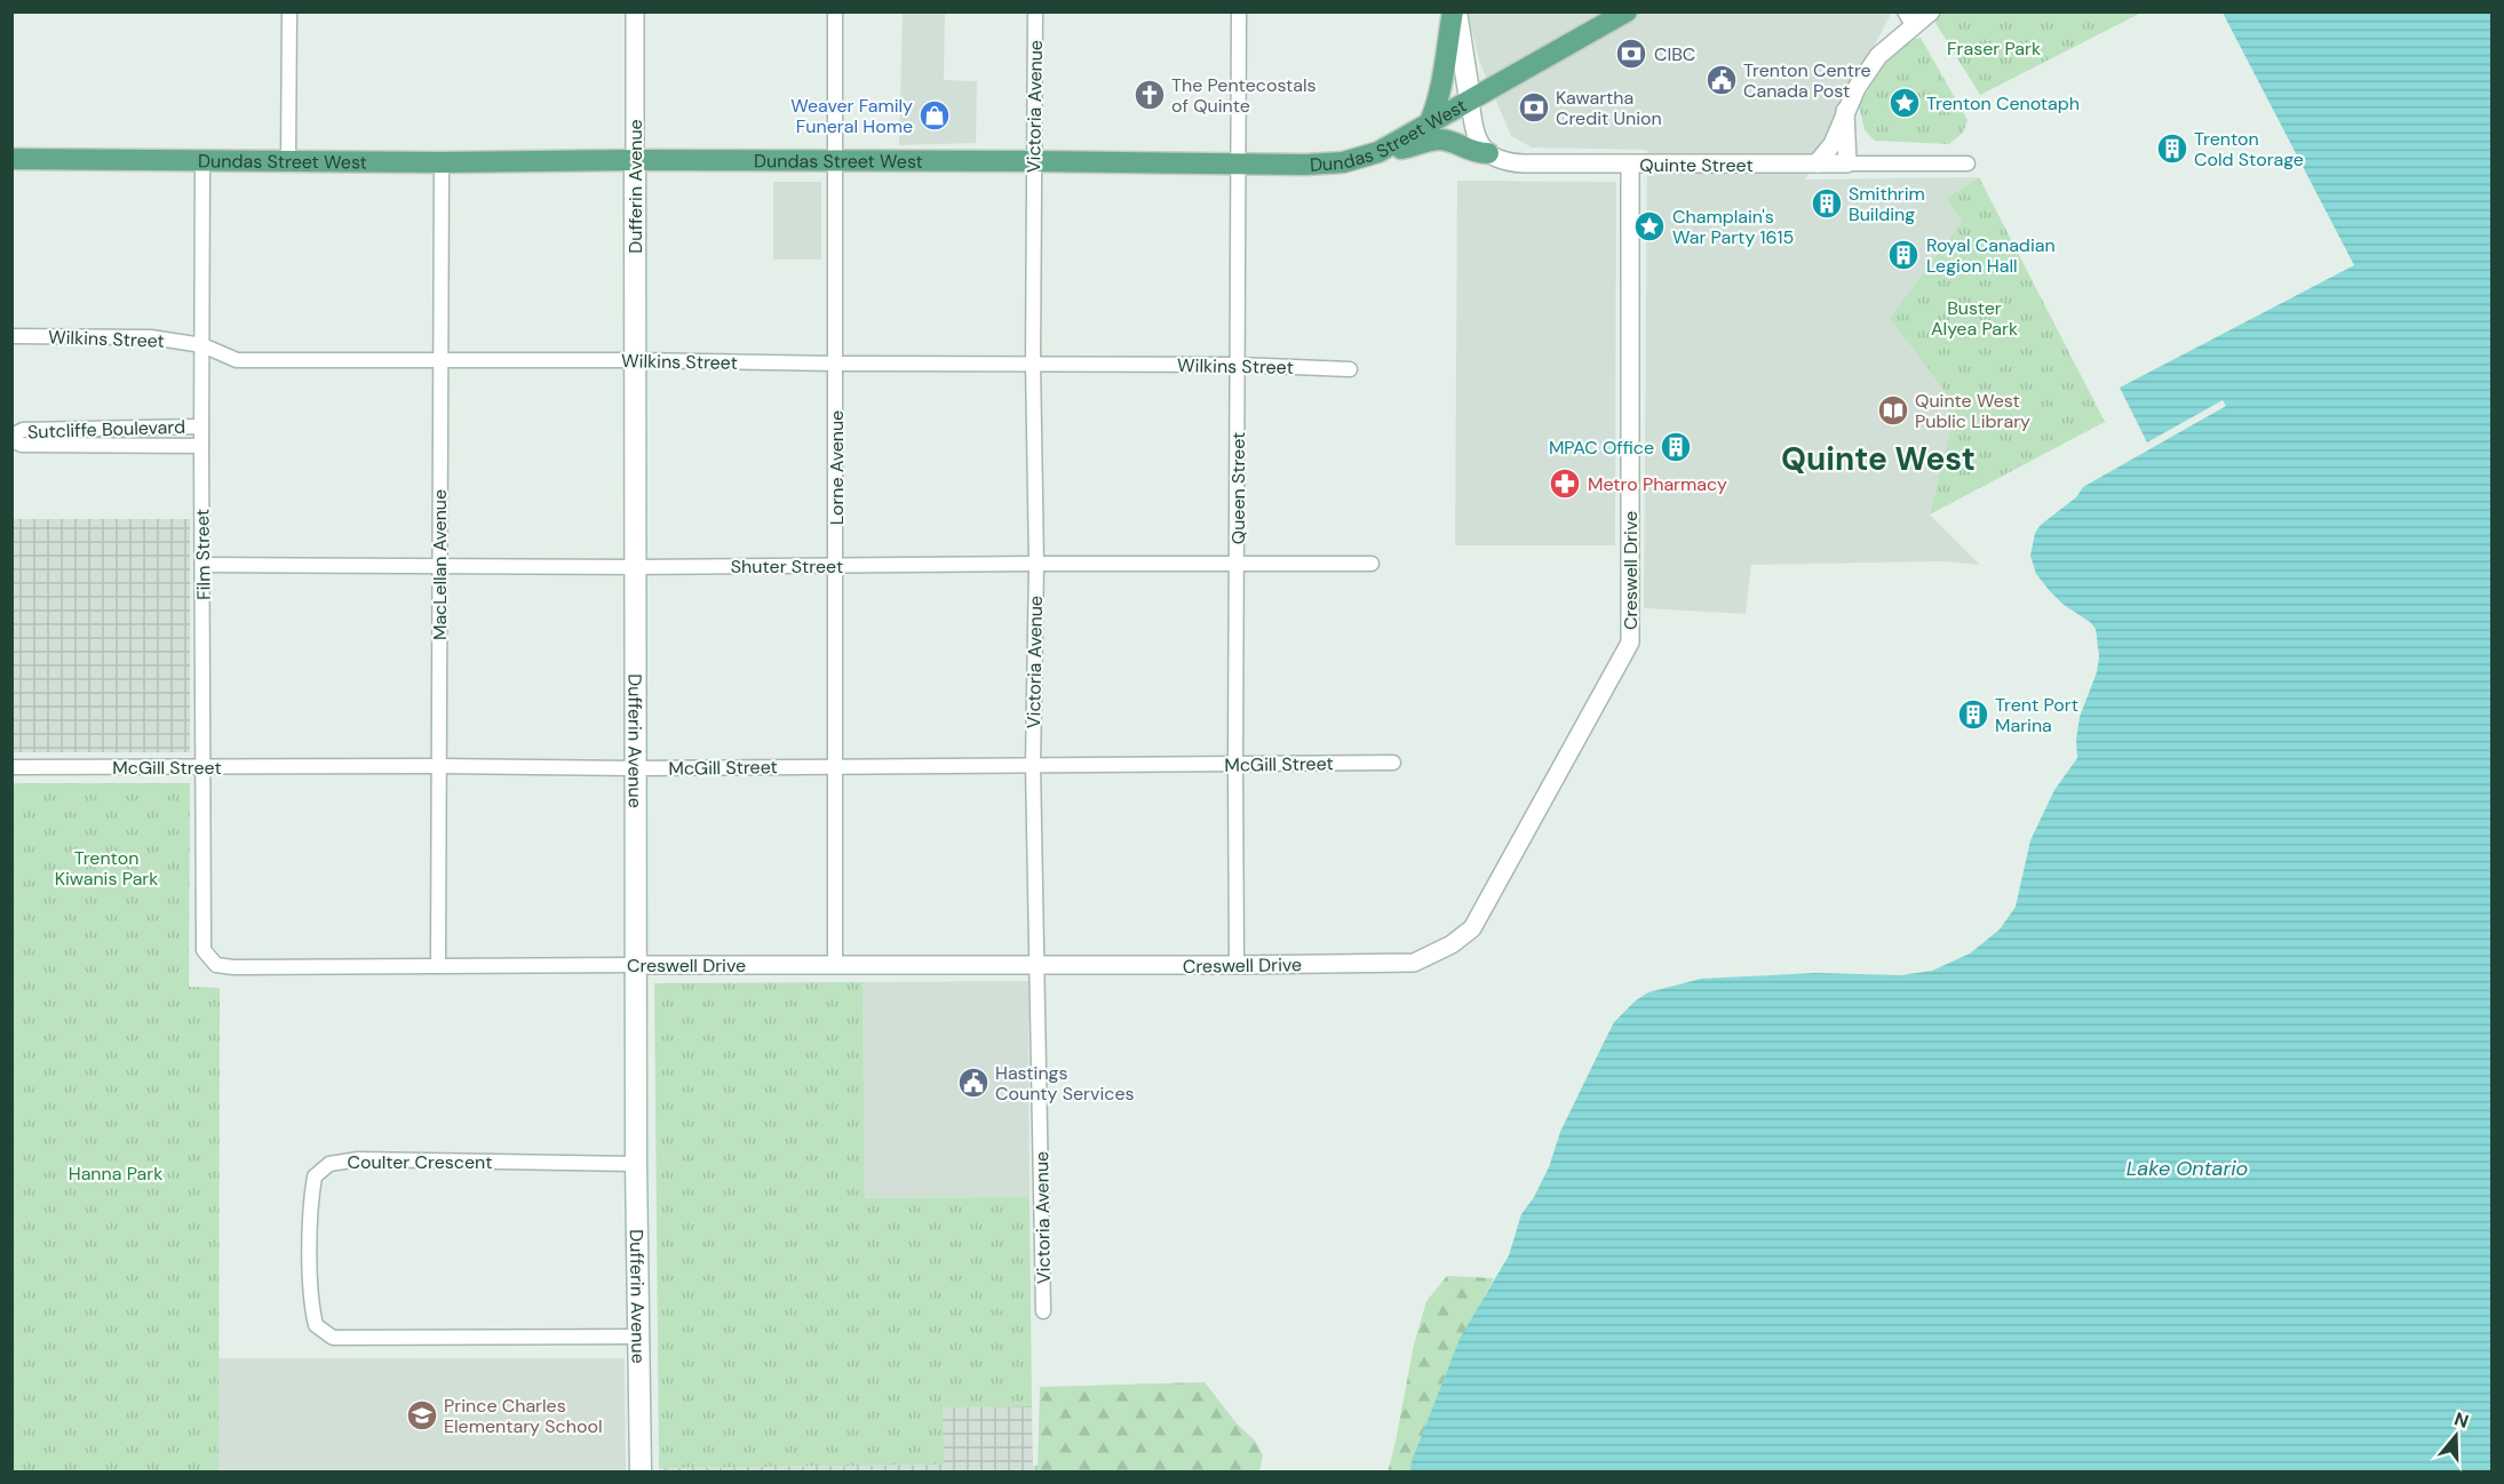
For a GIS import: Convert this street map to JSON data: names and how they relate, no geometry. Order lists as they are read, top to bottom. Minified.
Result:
{"streets":{"main road":["Dundas Street West","Dufferin Avenue"],"street":["Victoria Avenue","Quinte Street","Wilkins Street","Sutcliffe Boulevard","Lorne Avenue","Queen Street","Film Street","MacLellan Avenue","Shuter Street","Creswell Drive","McGill Street","Coulter Crescent"]},"crossings":[["Victoria Avenue","Dundas Street West"],["Victoria Avenue","Wilkins Street"],["Victoria Avenue","Shuter Street"],["Victoria Avenue","Creswell Drive"],["Victoria Avenue","McGill Street"],["Dundas Street West","Dufferin Avenue"],["Dundas Street West","Lorne Avenue"],["Dundas Street West","Queen Street"],["Dundas Street West","Film Street"],["Dundas Street West","MacLellan Avenue"],["Quinte Street","Creswell Drive"],["Dufferin Avenue","Wilkins Street"],["Dufferin Avenue","Shuter Street"],["Dufferin Avenue","Creswell Drive"],["Dufferin Avenue","McGill Street"],["Dufferin Avenue","Coulter Crescent"],["Wilkins Street","Lorne Avenue"],["Wilkins Street","Queen Street"],["Wilkins Street","Film Street"],["Wilkins Street","MacLellan Avenue"],["Sutcliffe Boulevard","Film Street"],["Lorne Avenue","Shuter Street"],["Lorne Avenue","Creswell Drive"],["Lorne Avenue","McGill Street"],["Queen Street","Shuter Street"],["Queen Street","Creswell Drive"],["Queen Street","McGill Street"],["Film Street","Shuter Street"],["Film Street","Creswell Drive"],["Film Street","McGill Street"],["MacLellan Avenue","Shuter Street"],["MacLellan Avenue","Creswell Drive"],["MacLellan Avenue","McGill Street"]],"districts":["Quinte West"],"water":["Lake Ontario"],"parks":["Fraser Park","Buster Alyea Park","Trenton Kiwanis Park","Hanna Park"],"places":{"bank":["CIBC","Kawartha Credit Union"],"public building":["Trenton Centre Canada Post","Hastings County Services"],"church":["The Pentecostals of Quinte"],"place":["Trenton Cenotaph","Champlain's War Party 1615"],"shop":["Weaver Family Funeral Home"],"building":["Trenton Cold Storage","Smithrim Building","Royal Canadian Legion Hall","MPAC Office","Trent Port Marina"],"library":["Quinte West Public Library"],"pharmacy":["Metro Pharmacy"],"school or university":["Prince Charles Elementary School"]},"north":"top"}
